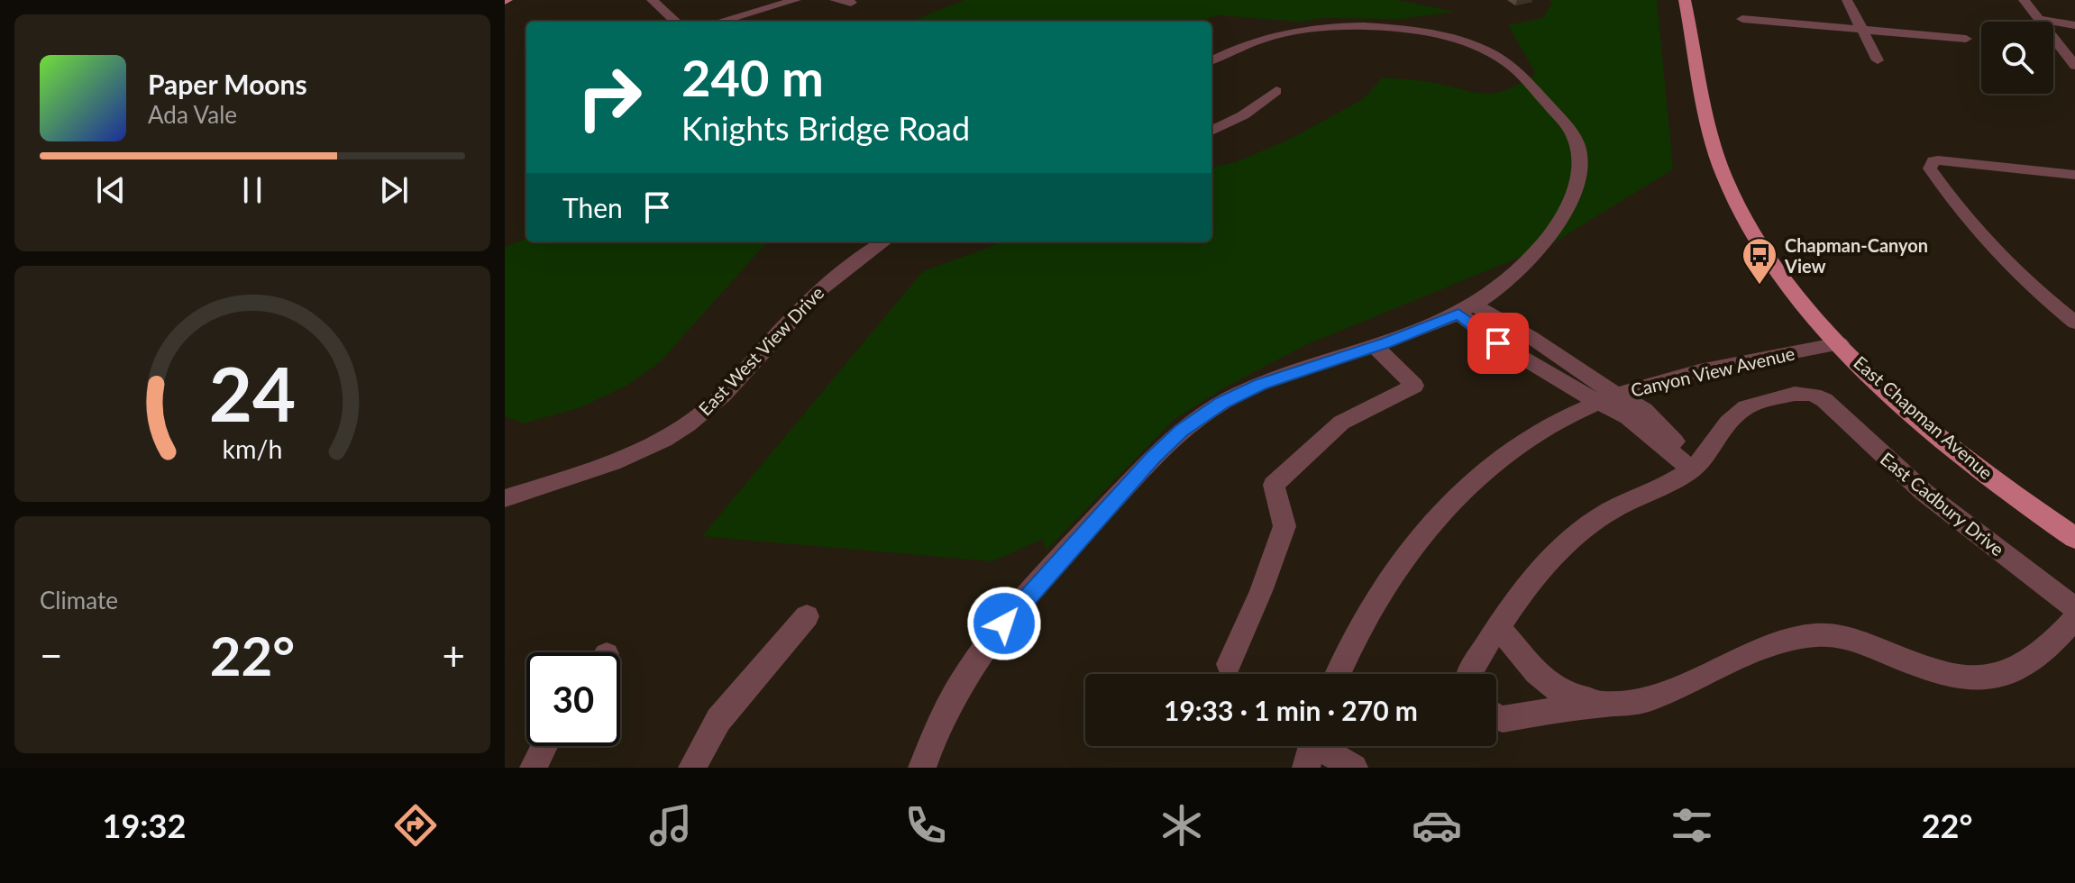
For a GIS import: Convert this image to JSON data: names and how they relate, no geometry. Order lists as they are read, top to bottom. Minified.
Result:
{"streets":{"main road":["East Chapman Avenue"],"street":["East West View Drive","Canyon View Avenue","East Cadbury Drive"]},"crossings":[["Canyon View Avenue","East Chapman Avenue"]],"places":{"bus stop":["Chapman-Canyon View"]},"page":{"turn":["240 m","Knights Bridge Road"],"song":["Paper Moons","Ada Vale"],"then":"Then","tile":"Climate","heat":["−","22°","+"],"limit":"30","trip":"19:33 · 1 min · 270 m","tabs":["19:32","22°"],"gauge":["24","km/h"]}}
